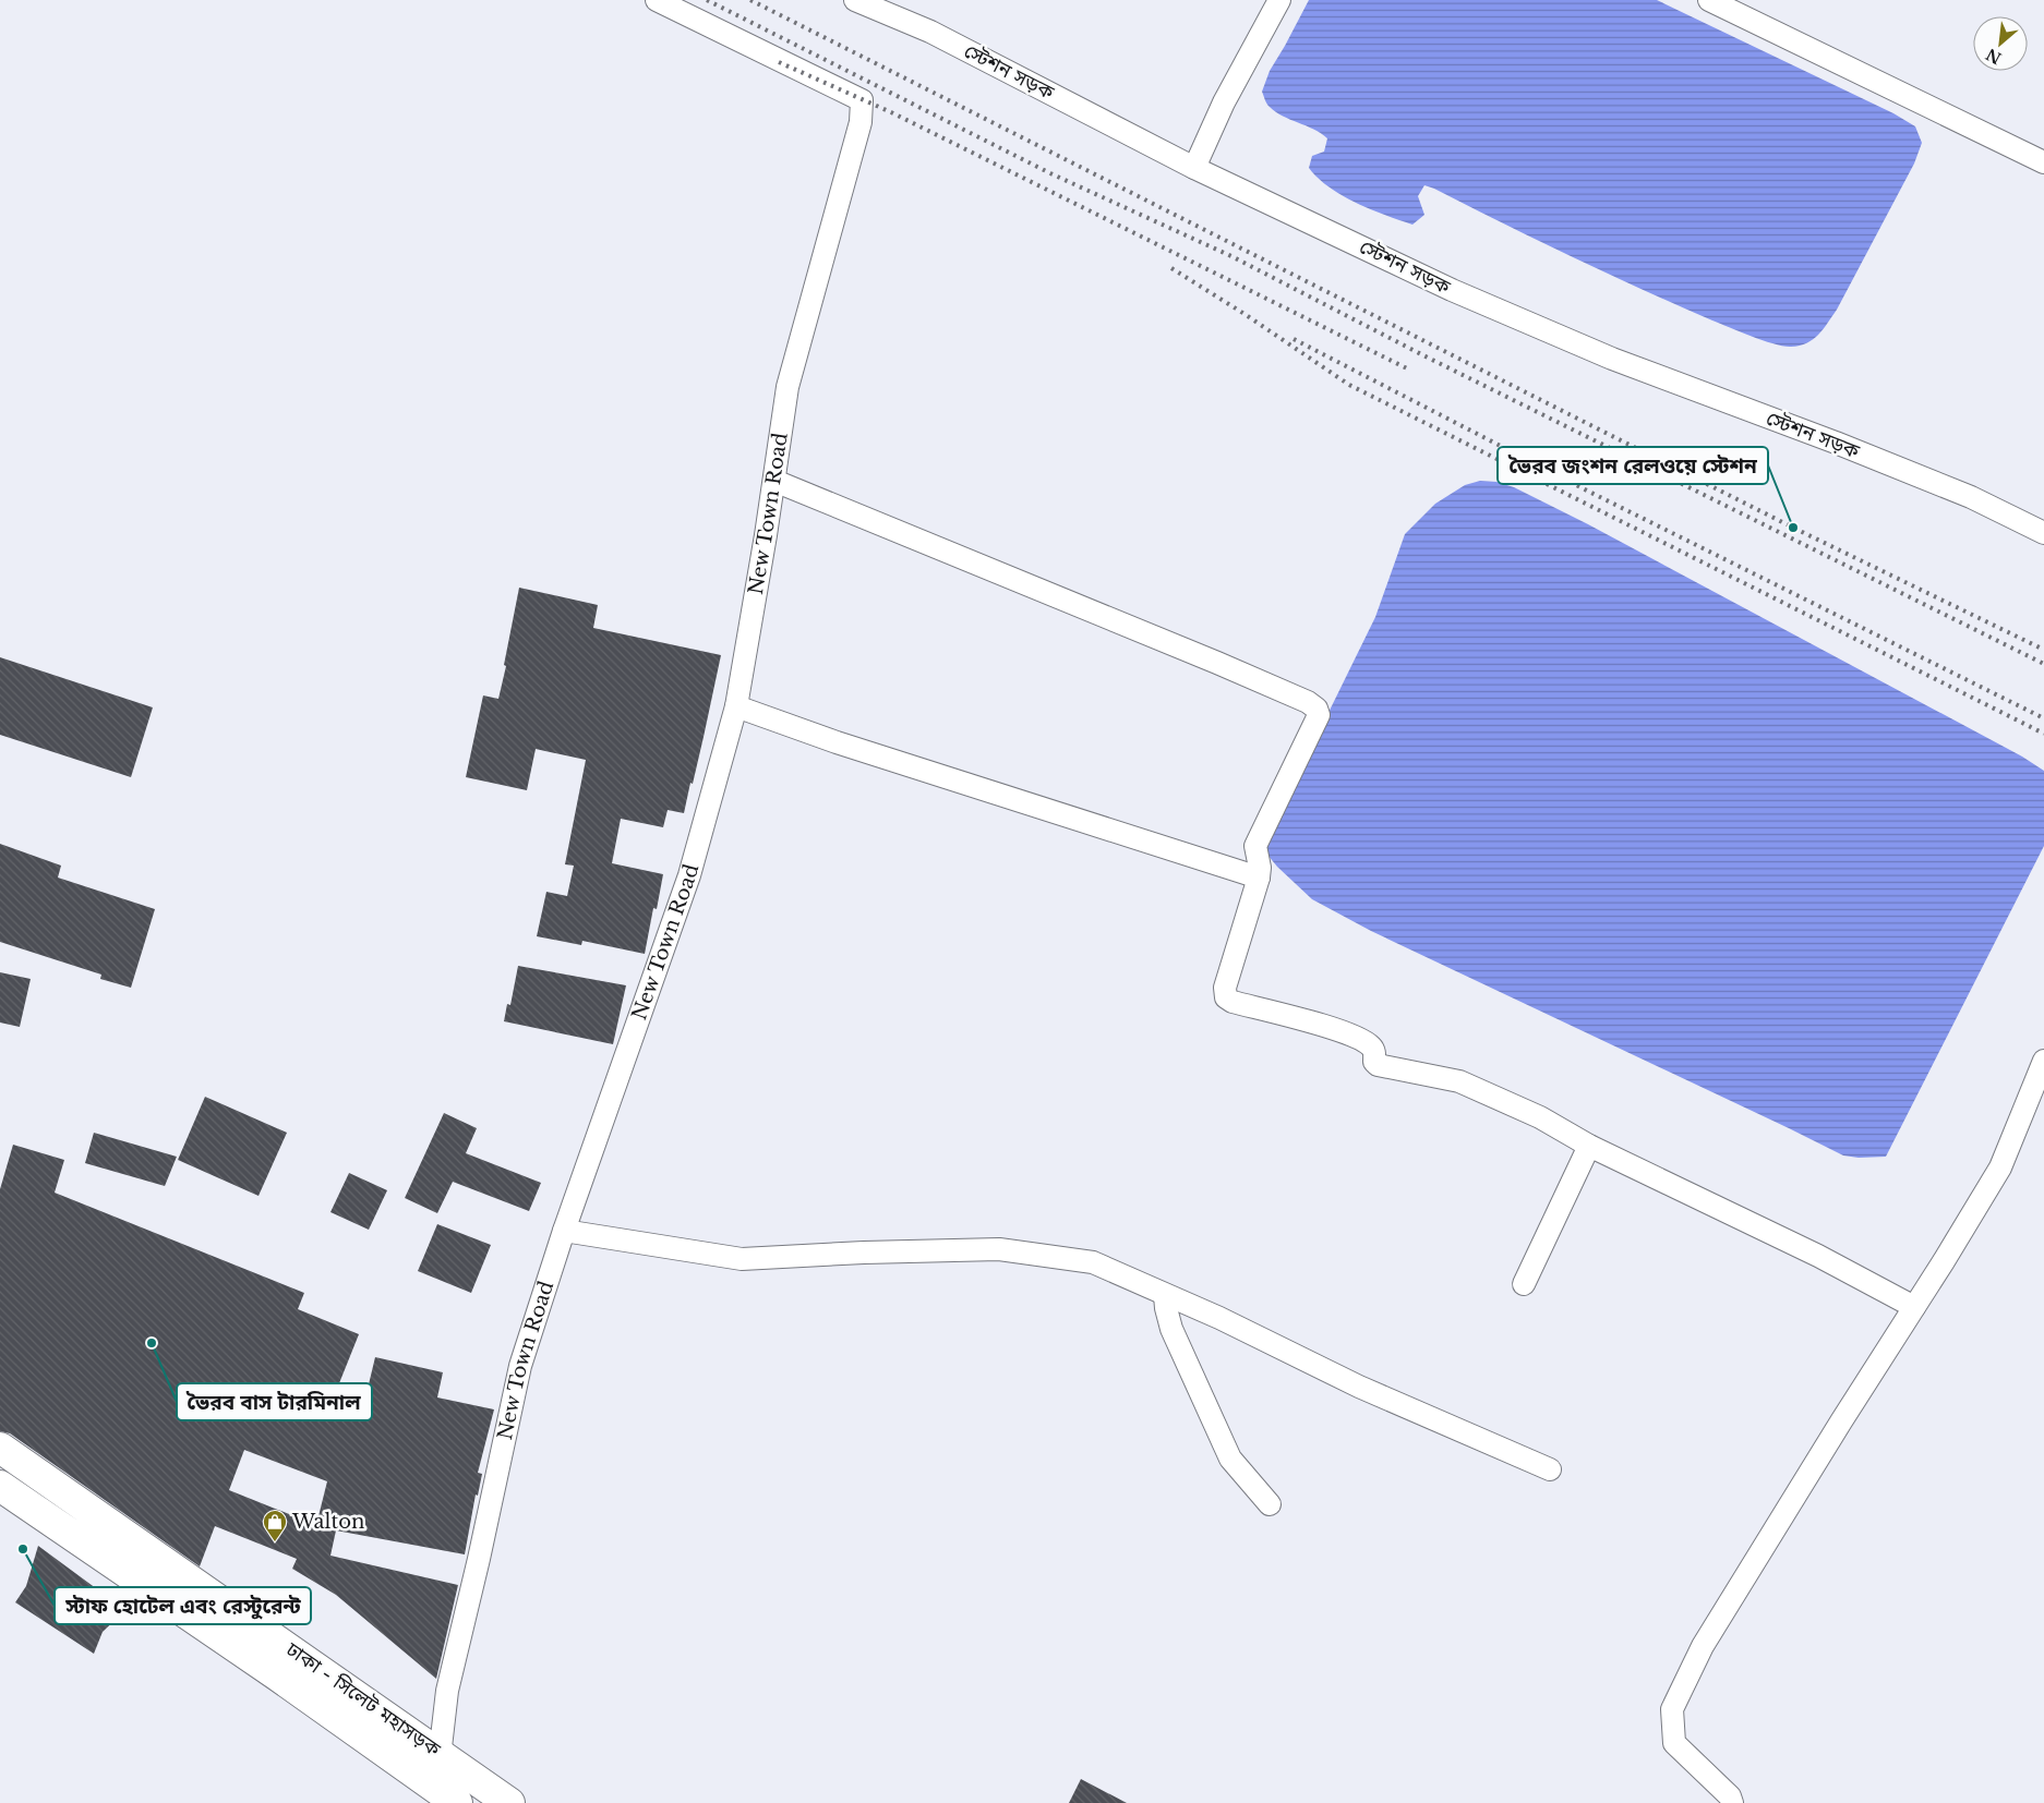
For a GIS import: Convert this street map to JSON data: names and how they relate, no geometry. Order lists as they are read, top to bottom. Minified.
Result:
{"streets":{"highway":["ঢাকা - সিলেট মহাসড়ক"],"street":["স্টেশন সড়ক","New Town Road"]},"crossings":[["New Town Road","ঢাকা - সিলেট মহাসড়ক"]],"places":{"other":["ভৈরব জংশন রেলওয়ে স্টেশন","ভৈরব বাস টারমিনাল","স্টাফ হোটেল এবং রেস্টুরেন্ট"],"shop":["Walton"]},"north":"bottom left"}
